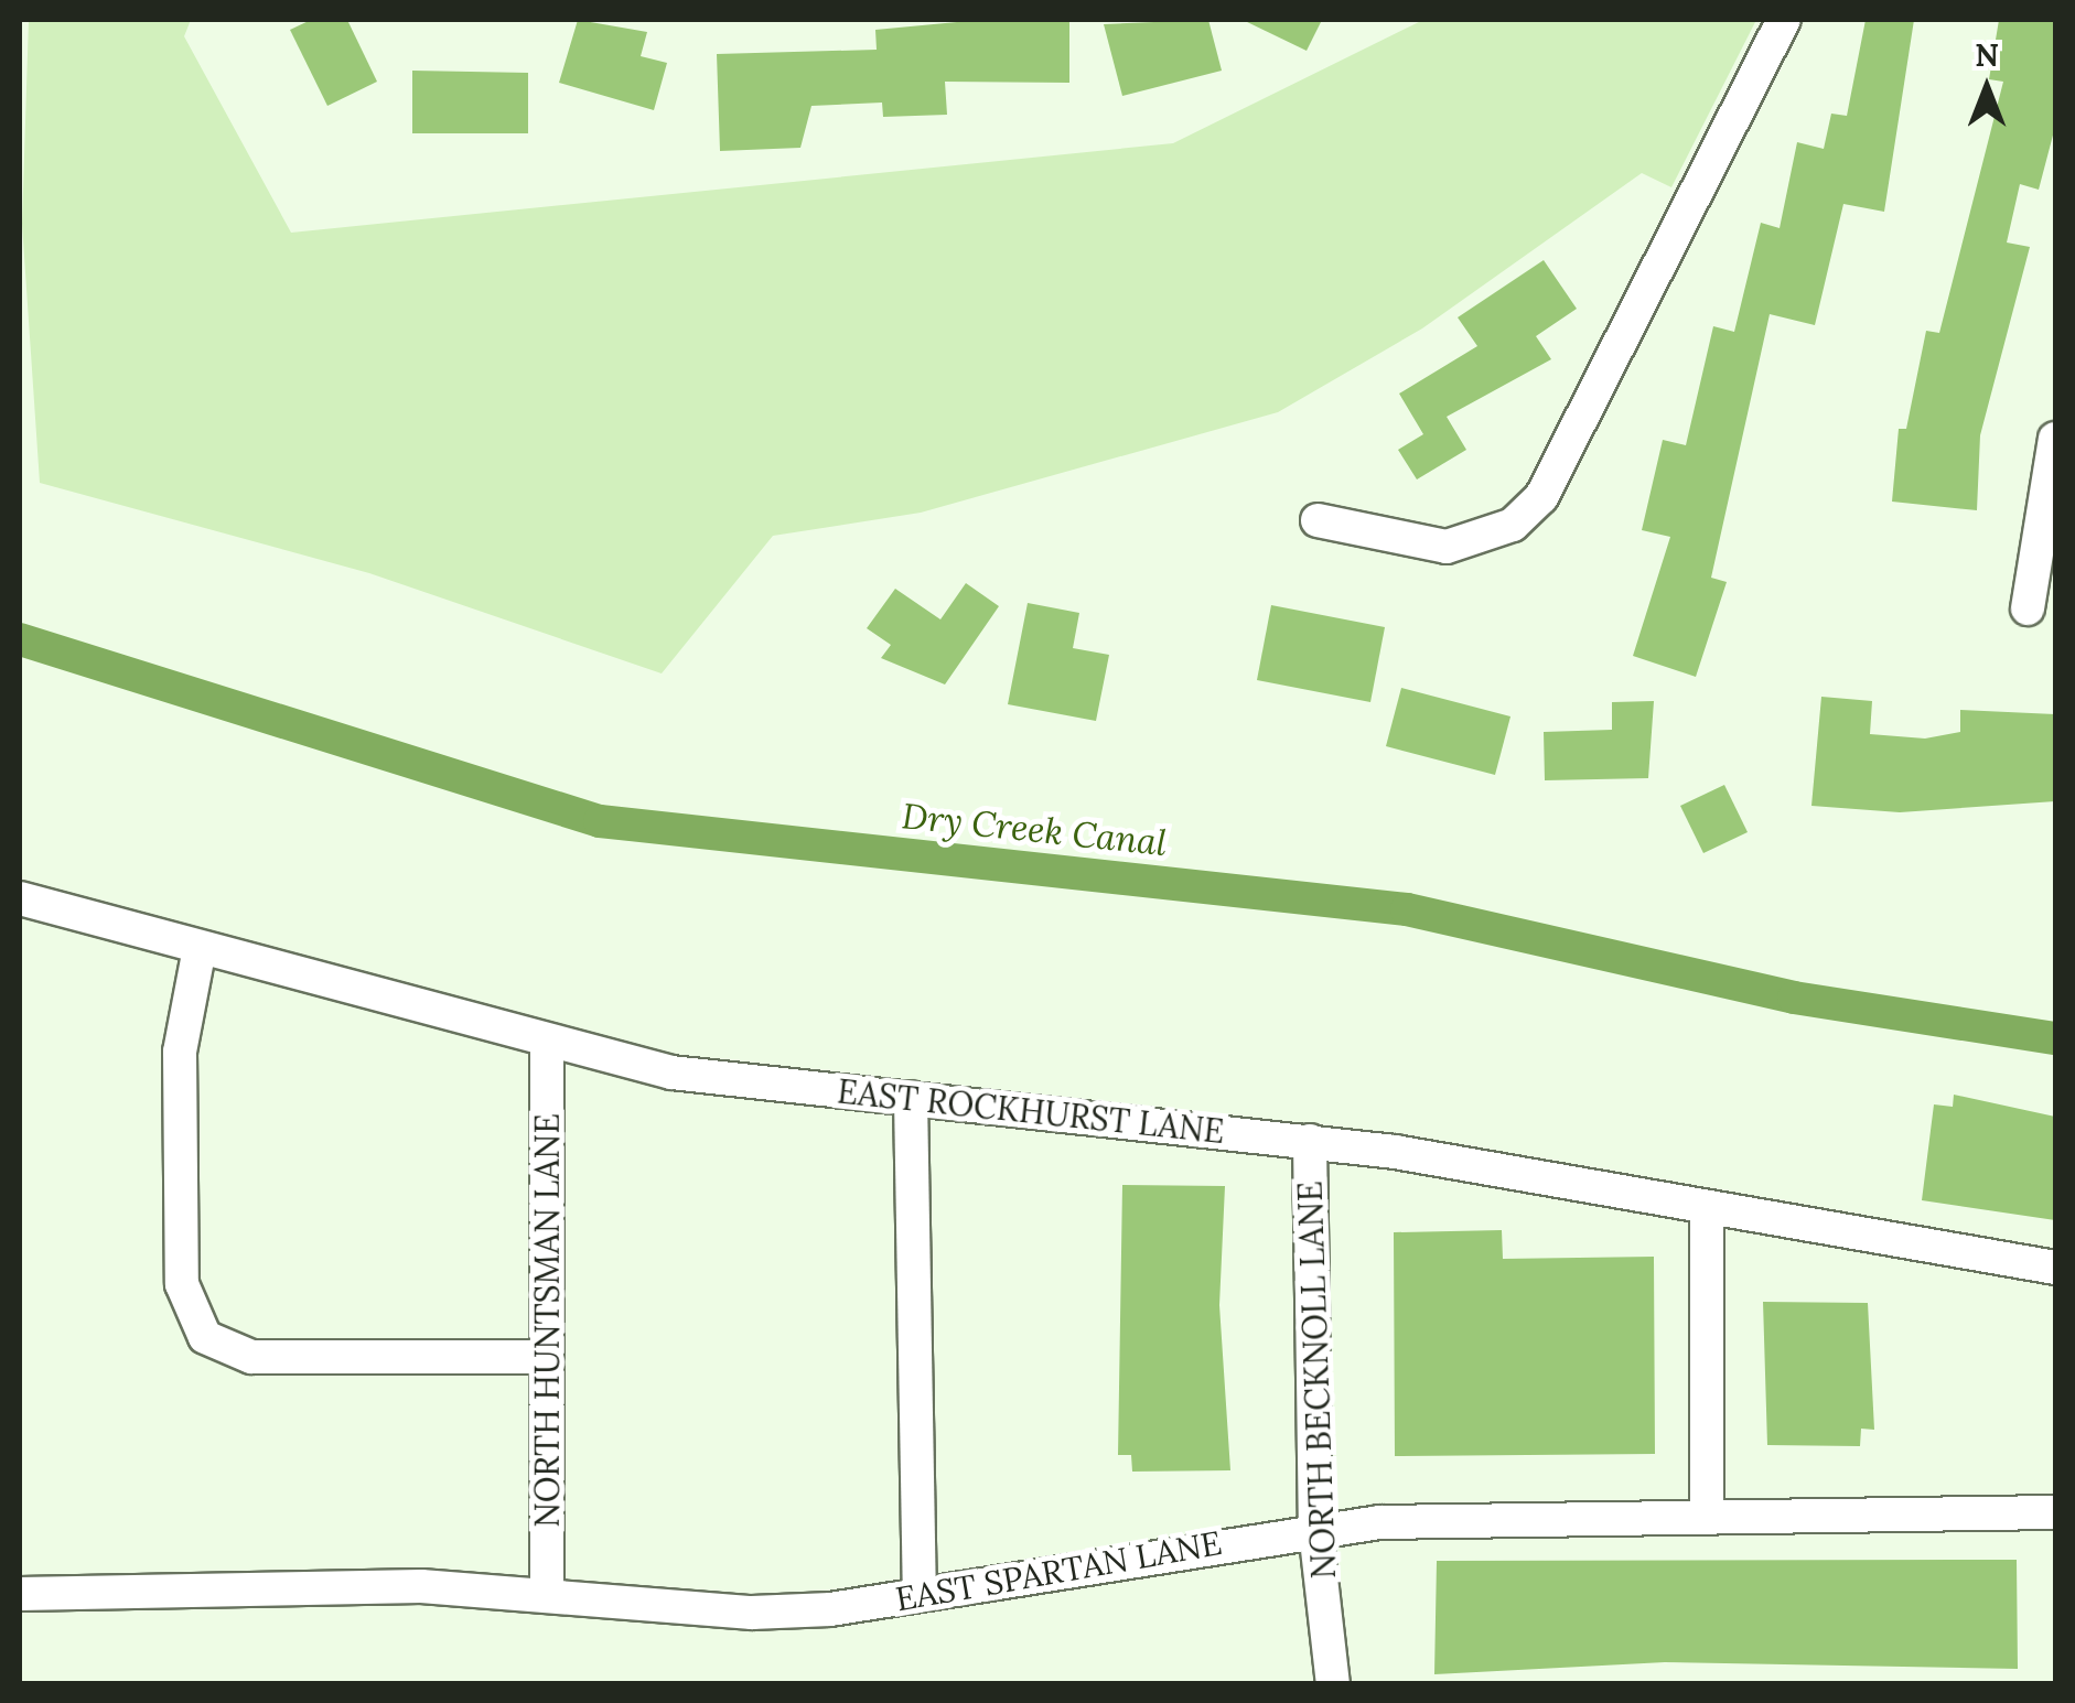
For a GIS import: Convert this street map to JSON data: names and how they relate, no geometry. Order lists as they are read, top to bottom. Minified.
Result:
{"streets":{"street":["EAST ROCKHURST LANE","NORTH HUNTSMAN LANE","NORTH BECKNOLL LANE","EAST SPARTAN LANE"]},"crossings":[["EAST ROCKHURST LANE","NORTH HUNTSMAN LANE"],["EAST ROCKHURST LANE","NORTH BECKNOLL LANE"],["NORTH HUNTSMAN LANE","EAST SPARTAN LANE"],["NORTH BECKNOLL LANE","EAST SPARTAN LANE"]],"water":["Dry Creek Canal"],"north":"top"}
